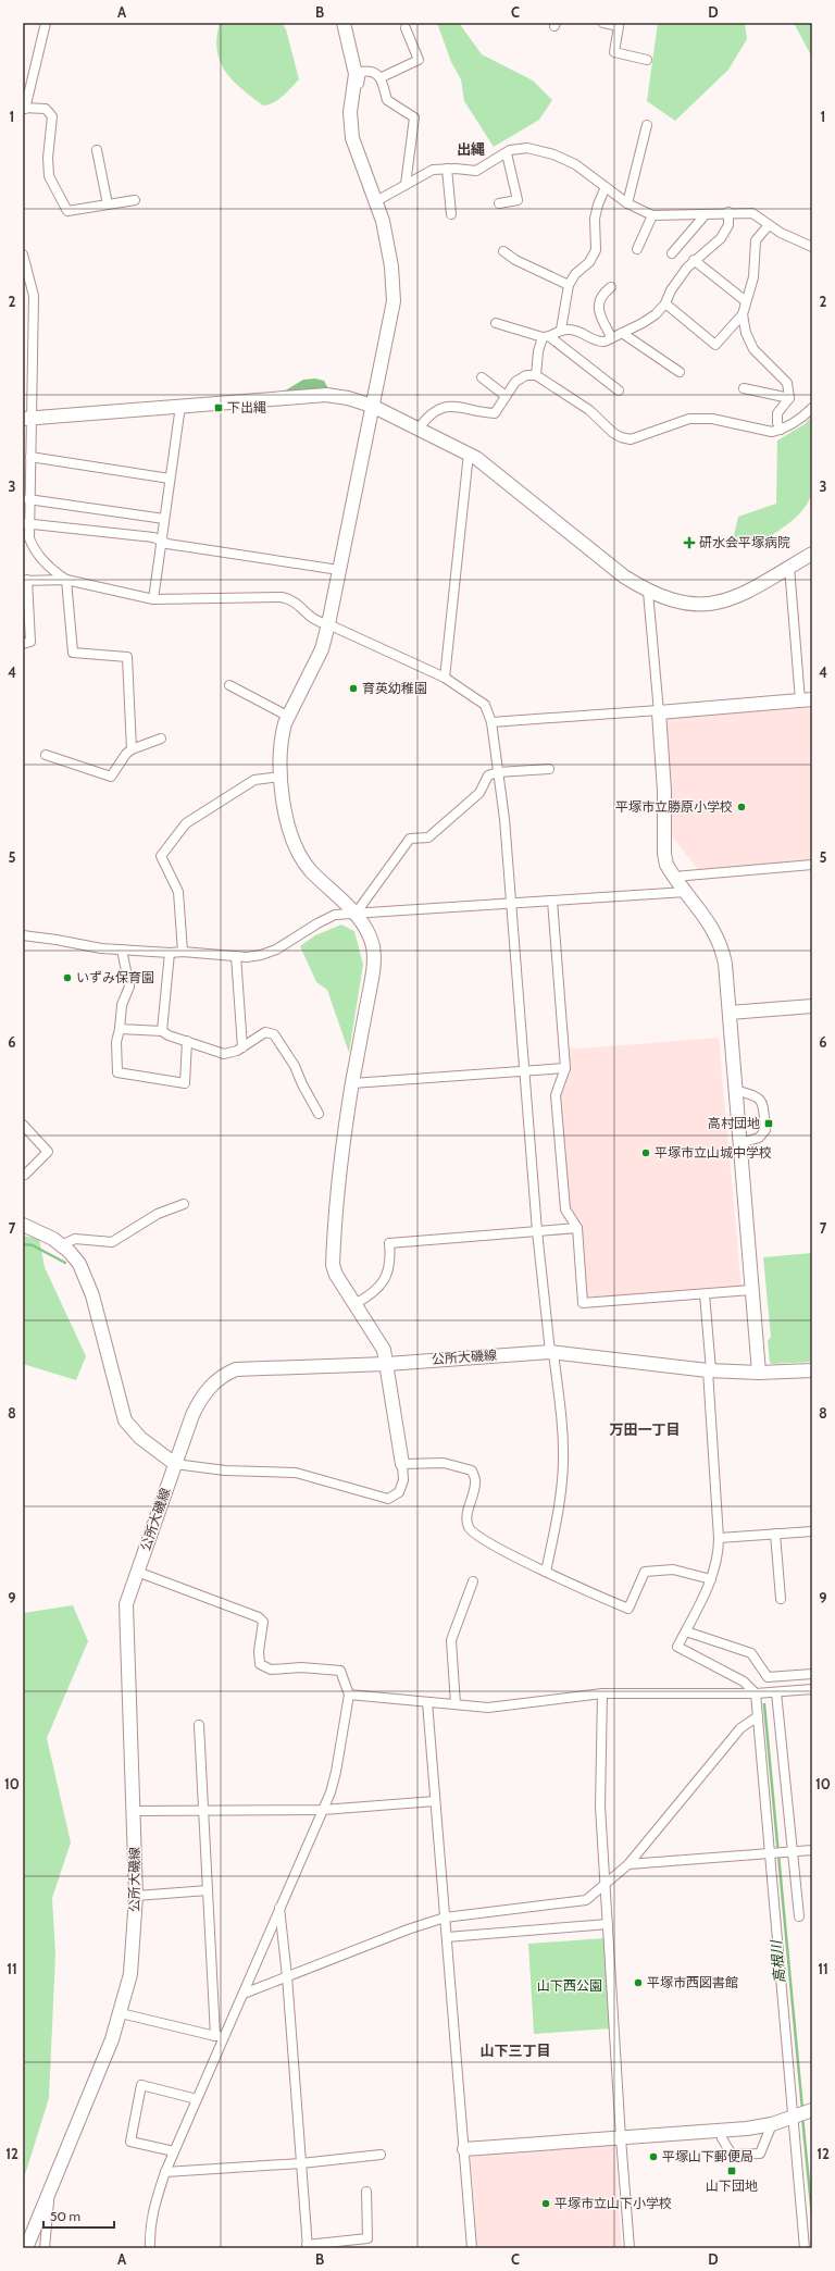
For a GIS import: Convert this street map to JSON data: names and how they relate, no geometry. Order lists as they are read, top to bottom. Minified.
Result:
{"streets":{"street":["公所大磯線"]},"districts":["出縄","万田一丁目","山下三丁目"],"water":["高根川"],"parks":["山下西公園"],"places":{"transit":["下出縄","高村団地","山下団地"],"health":["研水会平塚病院"],"other":["育英幼稚園","平塚市立勝原小学校","いずみ保育園","平塚市立山城中学校","平塚市西図書館","平塚山下郵便局","平塚市立山下小学校"]},"scale_bar":"50 m","grid":{"columns":["A","B","C","D"],"rows":["1","2","3","4","5","6","7","8","9","10","11","12"]}}
